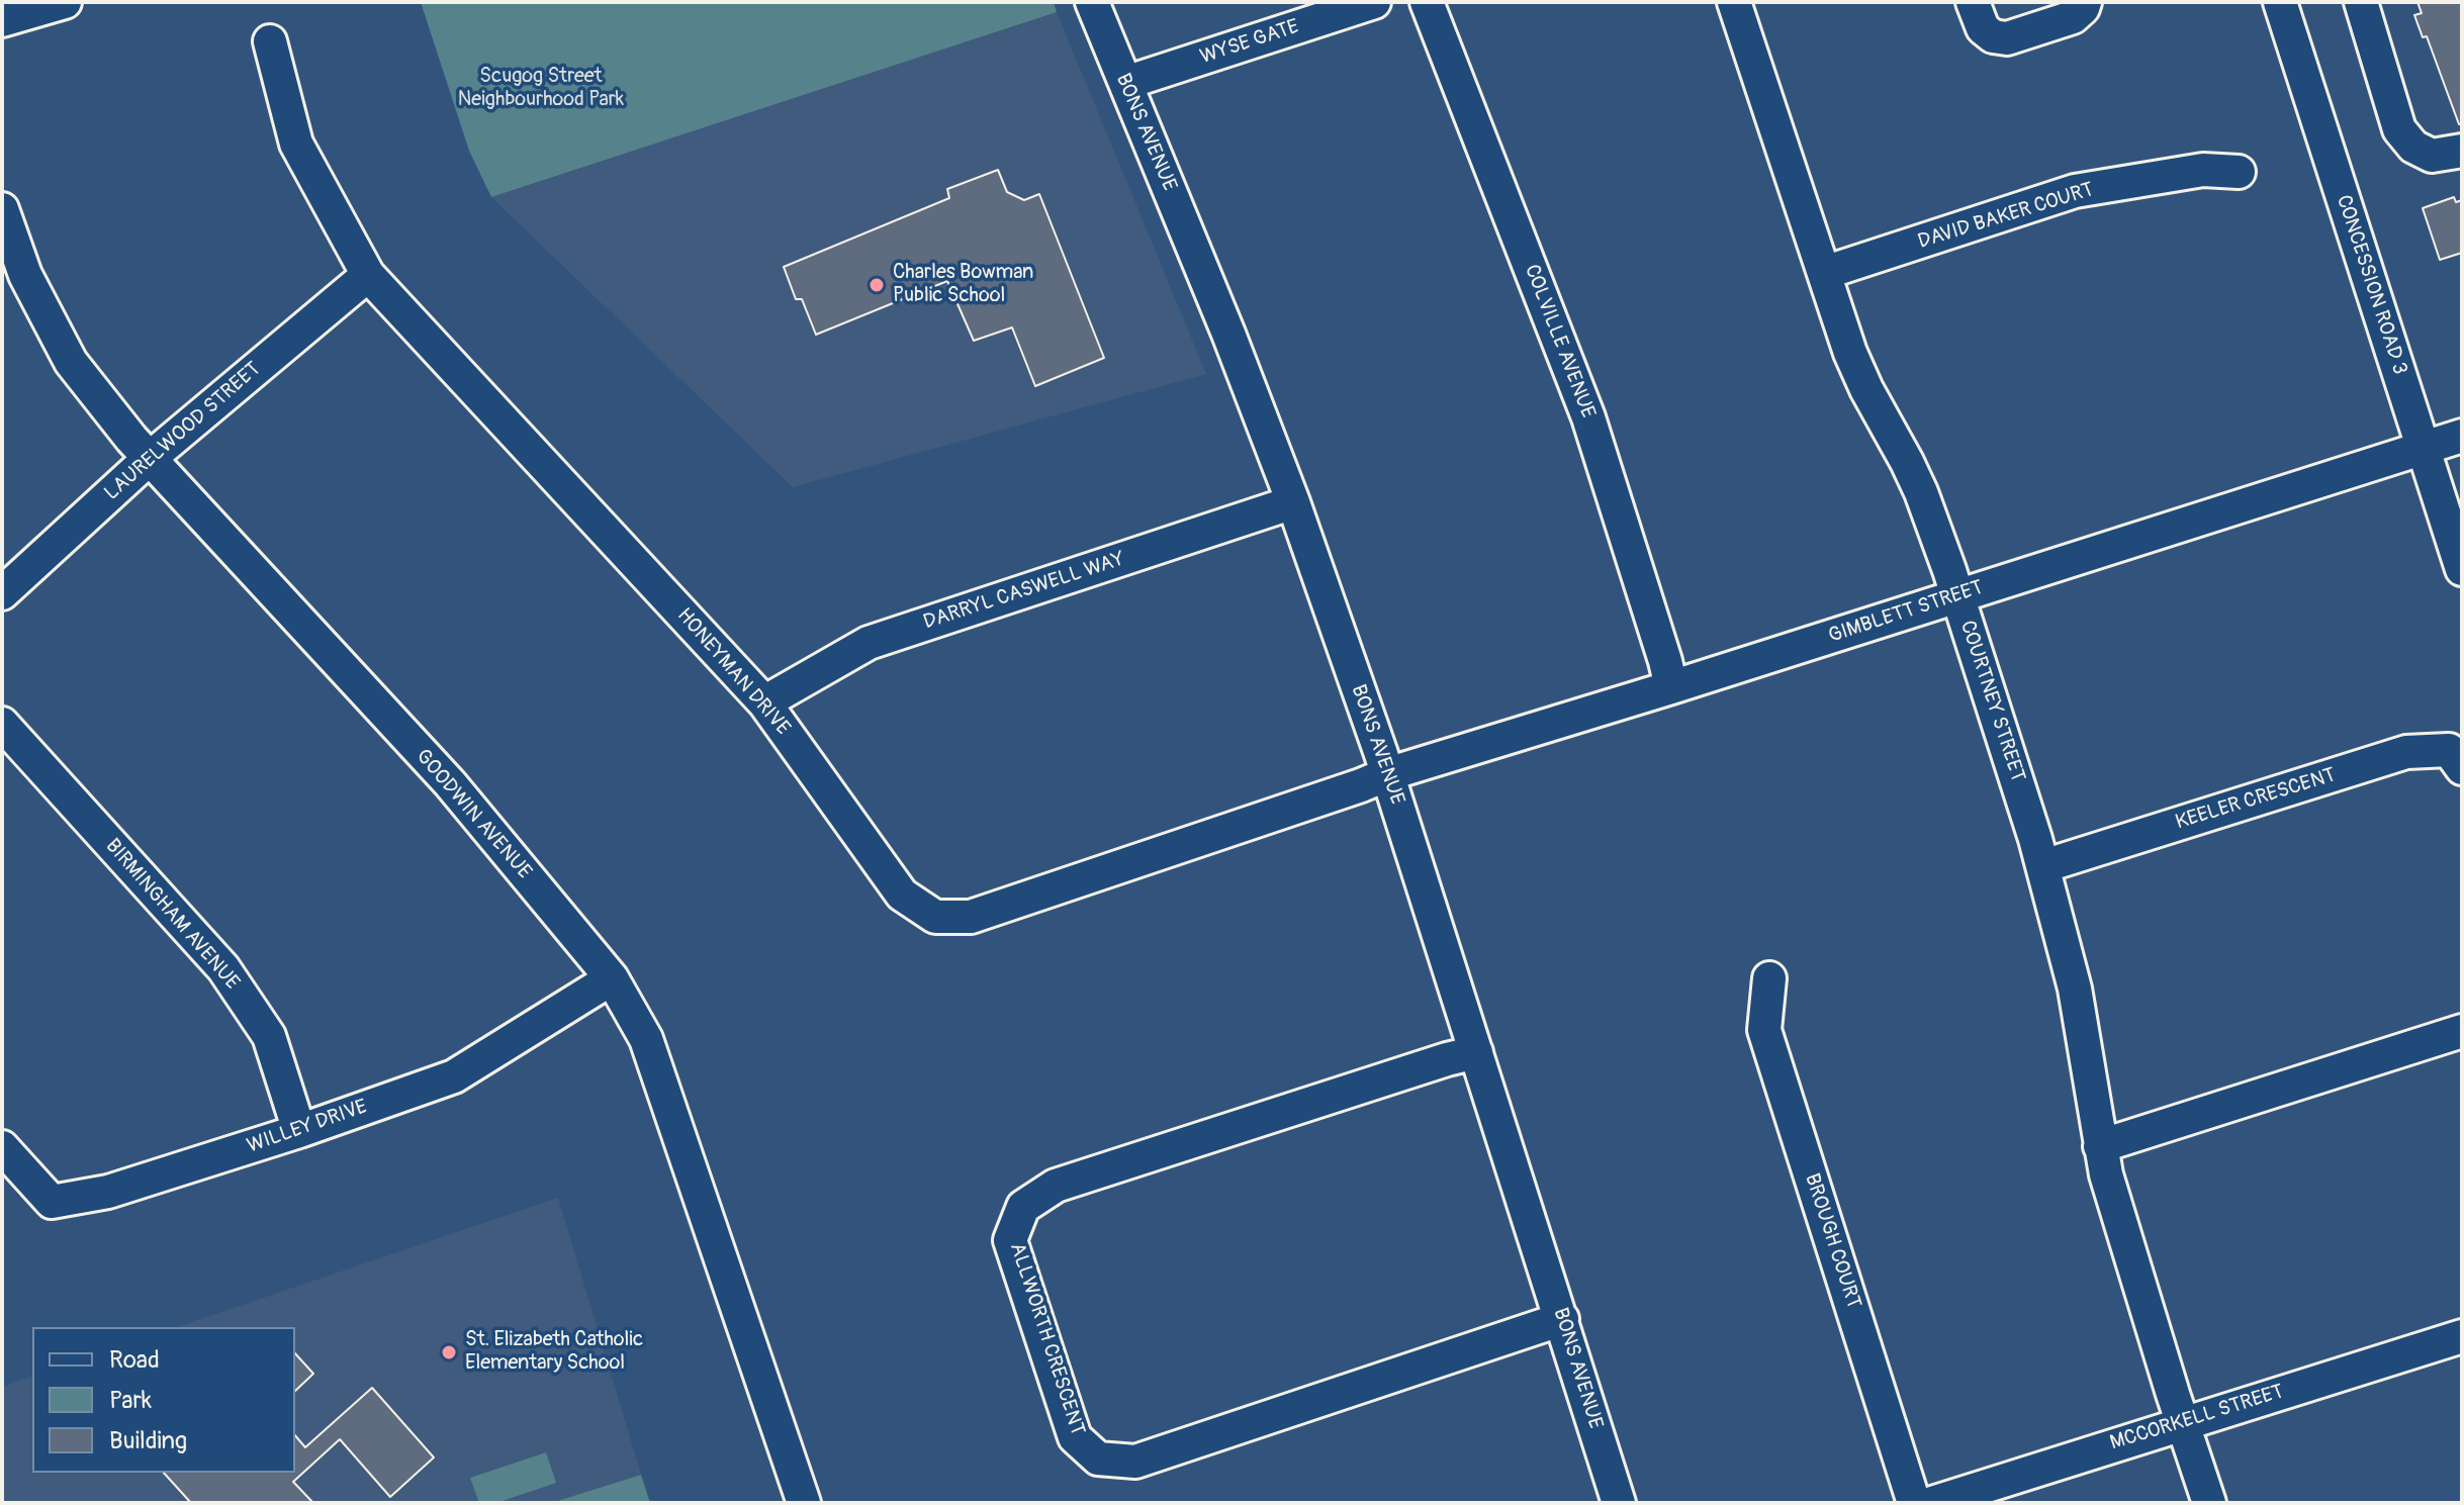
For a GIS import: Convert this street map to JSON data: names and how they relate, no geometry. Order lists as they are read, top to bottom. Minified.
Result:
{"streets":{"street":["WYSE GATE","BONS AVENUE","DAVID BAKER COURT","CONCESSION ROAD 3","COLVILLE AVENUE","LAURELWOOD STREET","DARRYL CASWELL WAY","GIMBLETT STREET","HONEYMAN DRIVE","COURTNEY STREET","KEELER CRESCENT","GOODWIN AVENUE","BIRMINGHAM AVENUE","WILLEY DRIVE","BROUGH COURT","ALLWORTH CRESCENT","MCCORKELL STREET"]},"crossings":[["WYSE GATE","BONS AVENUE"],["BONS AVENUE","DARRYL CASWELL WAY"],["BONS AVENUE","GIMBLETT STREET"],["BONS AVENUE","HONEYMAN DRIVE"],["BONS AVENUE","ALLWORTH CRESCENT"],["DAVID BAKER COURT","COURTNEY STREET"],["CONCESSION ROAD 3","GIMBLETT STREET"],["COLVILLE AVENUE","GIMBLETT STREET"],["LAURELWOOD STREET","HONEYMAN DRIVE"],["LAURELWOOD STREET","GOODWIN AVENUE"],["DARRYL CASWELL WAY","HONEYMAN DRIVE"],["GIMBLETT STREET","HONEYMAN DRIVE"],["GIMBLETT STREET","COURTNEY STREET"],["COURTNEY STREET","KEELER CRESCENT"],["COURTNEY STREET","MCCORKELL STREET"],["GOODWIN AVENUE","WILLEY DRIVE"],["BIRMINGHAM AVENUE","WILLEY DRIVE"]],"parks":["Scugog Street Neighbourhood Park"],"places":["Charles Bowman Public School","St. Elizabeth Catholic Elementary School"],"legend":["Road","Park","Building"]}
